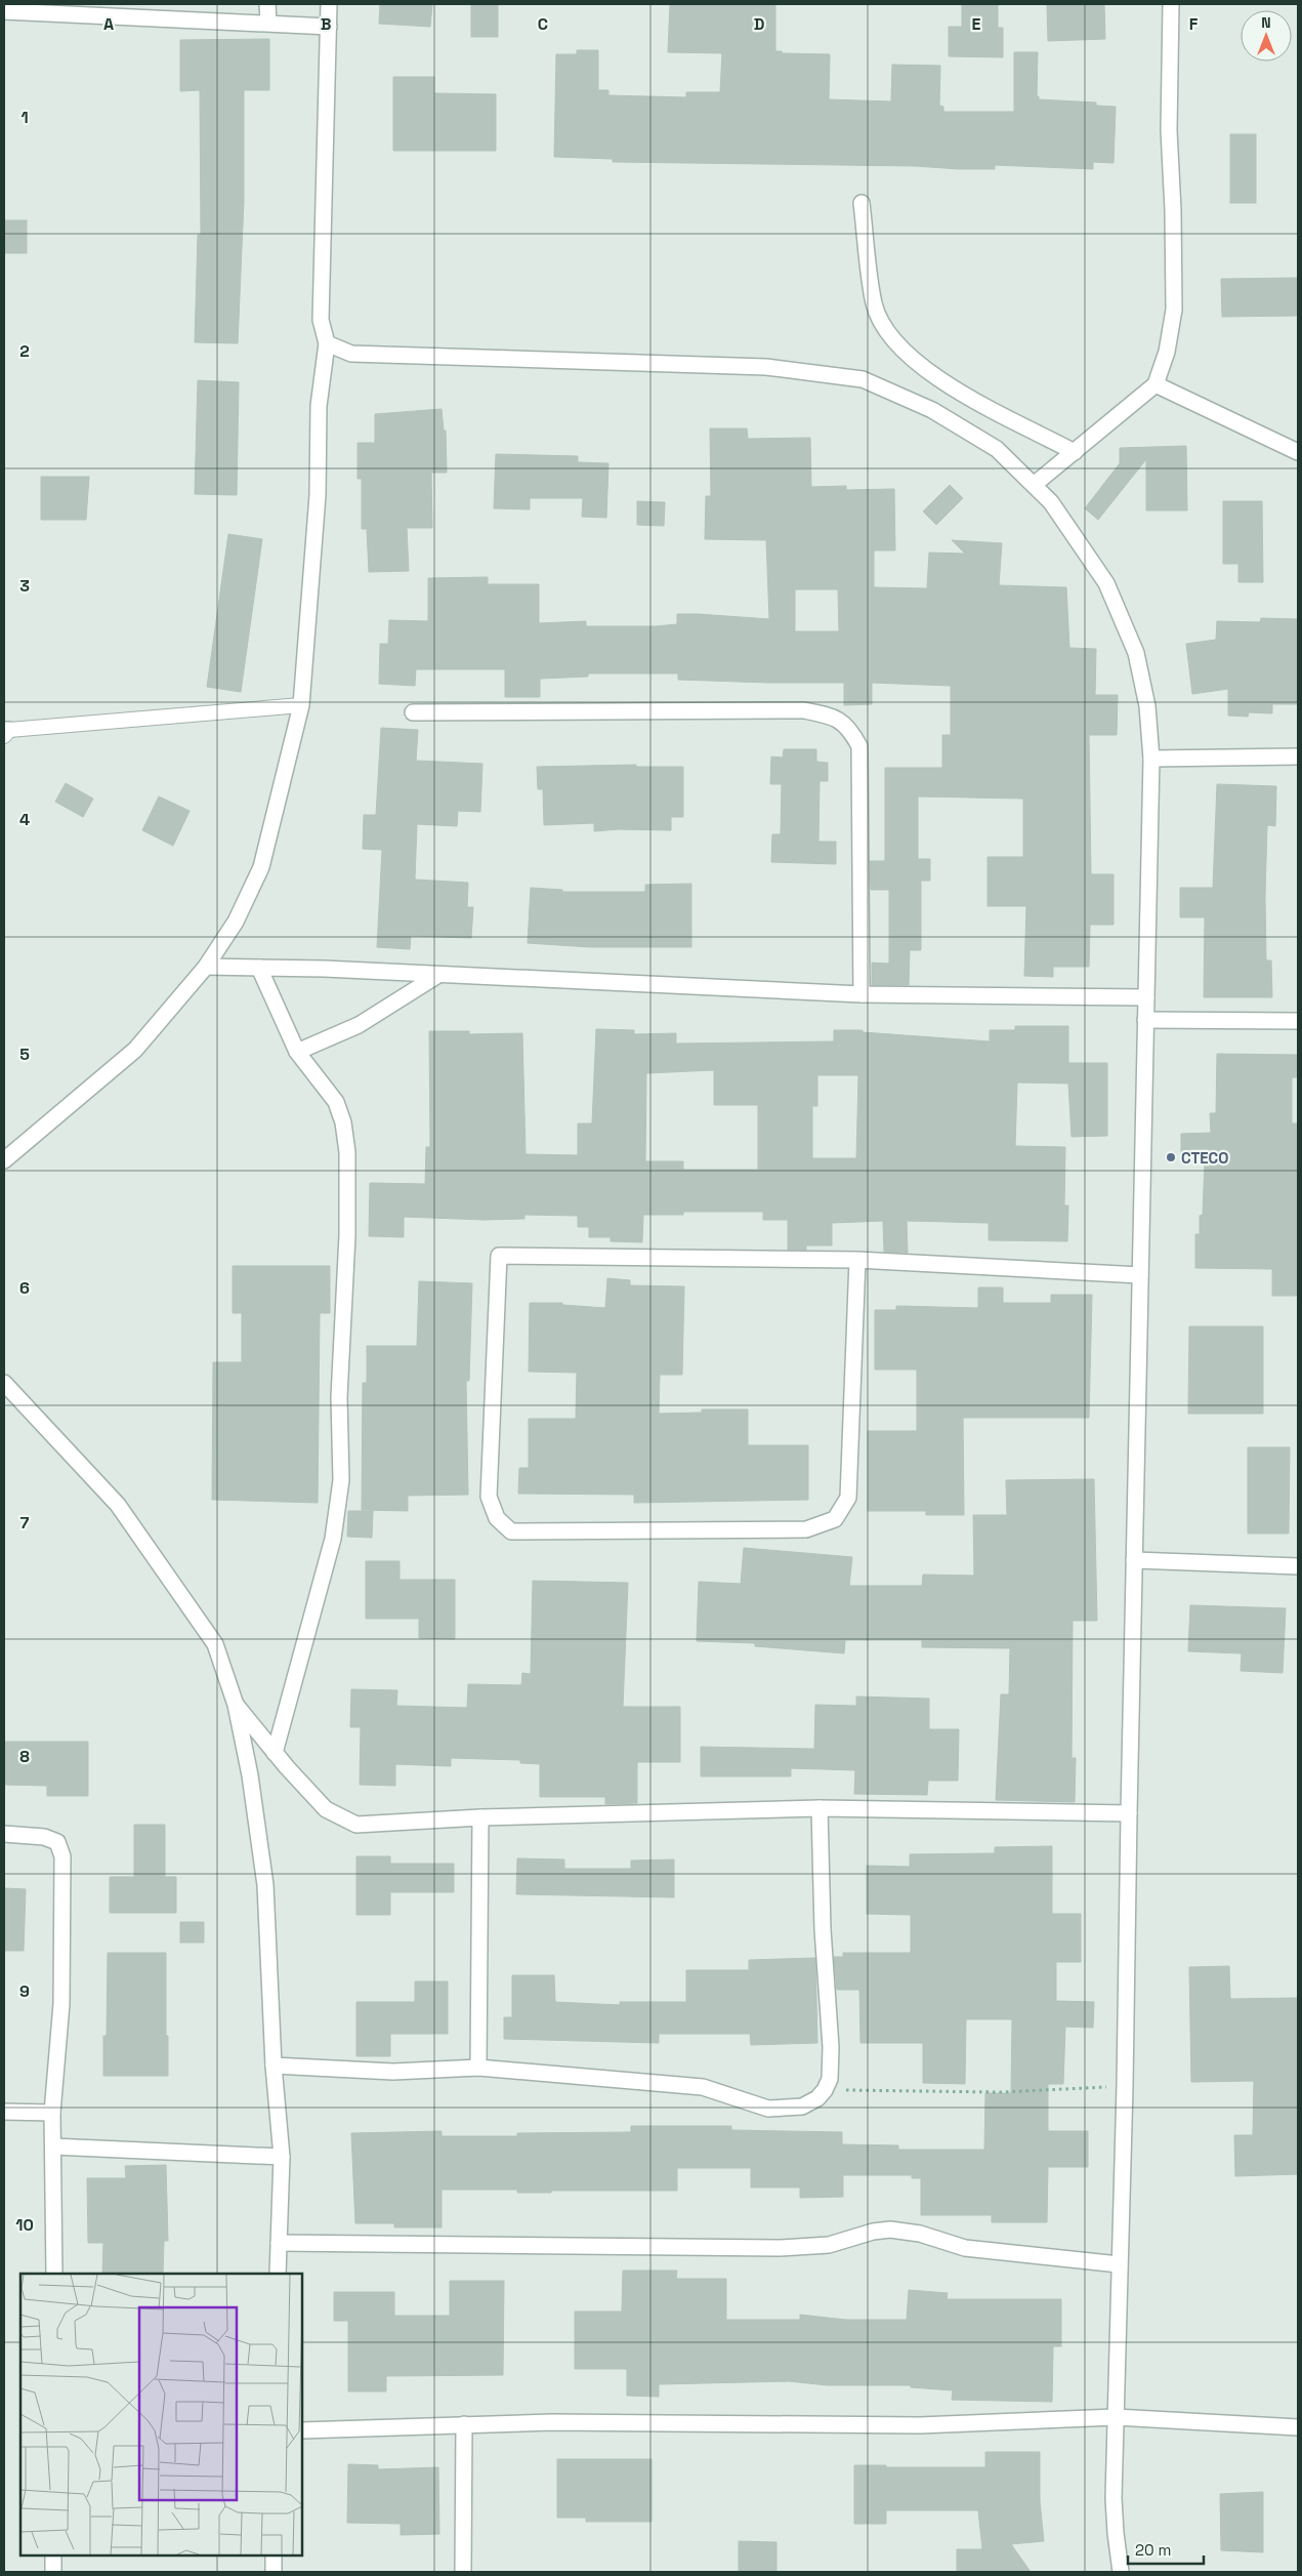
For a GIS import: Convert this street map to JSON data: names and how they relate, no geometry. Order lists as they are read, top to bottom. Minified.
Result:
{"places":["CTECO"],"scale_bar":"20 m","north":"top","grid":{"columns":["A","B","C","D","E","F"],"rows":["1","2","3","4","5","6","7","8","9","10"]}}
